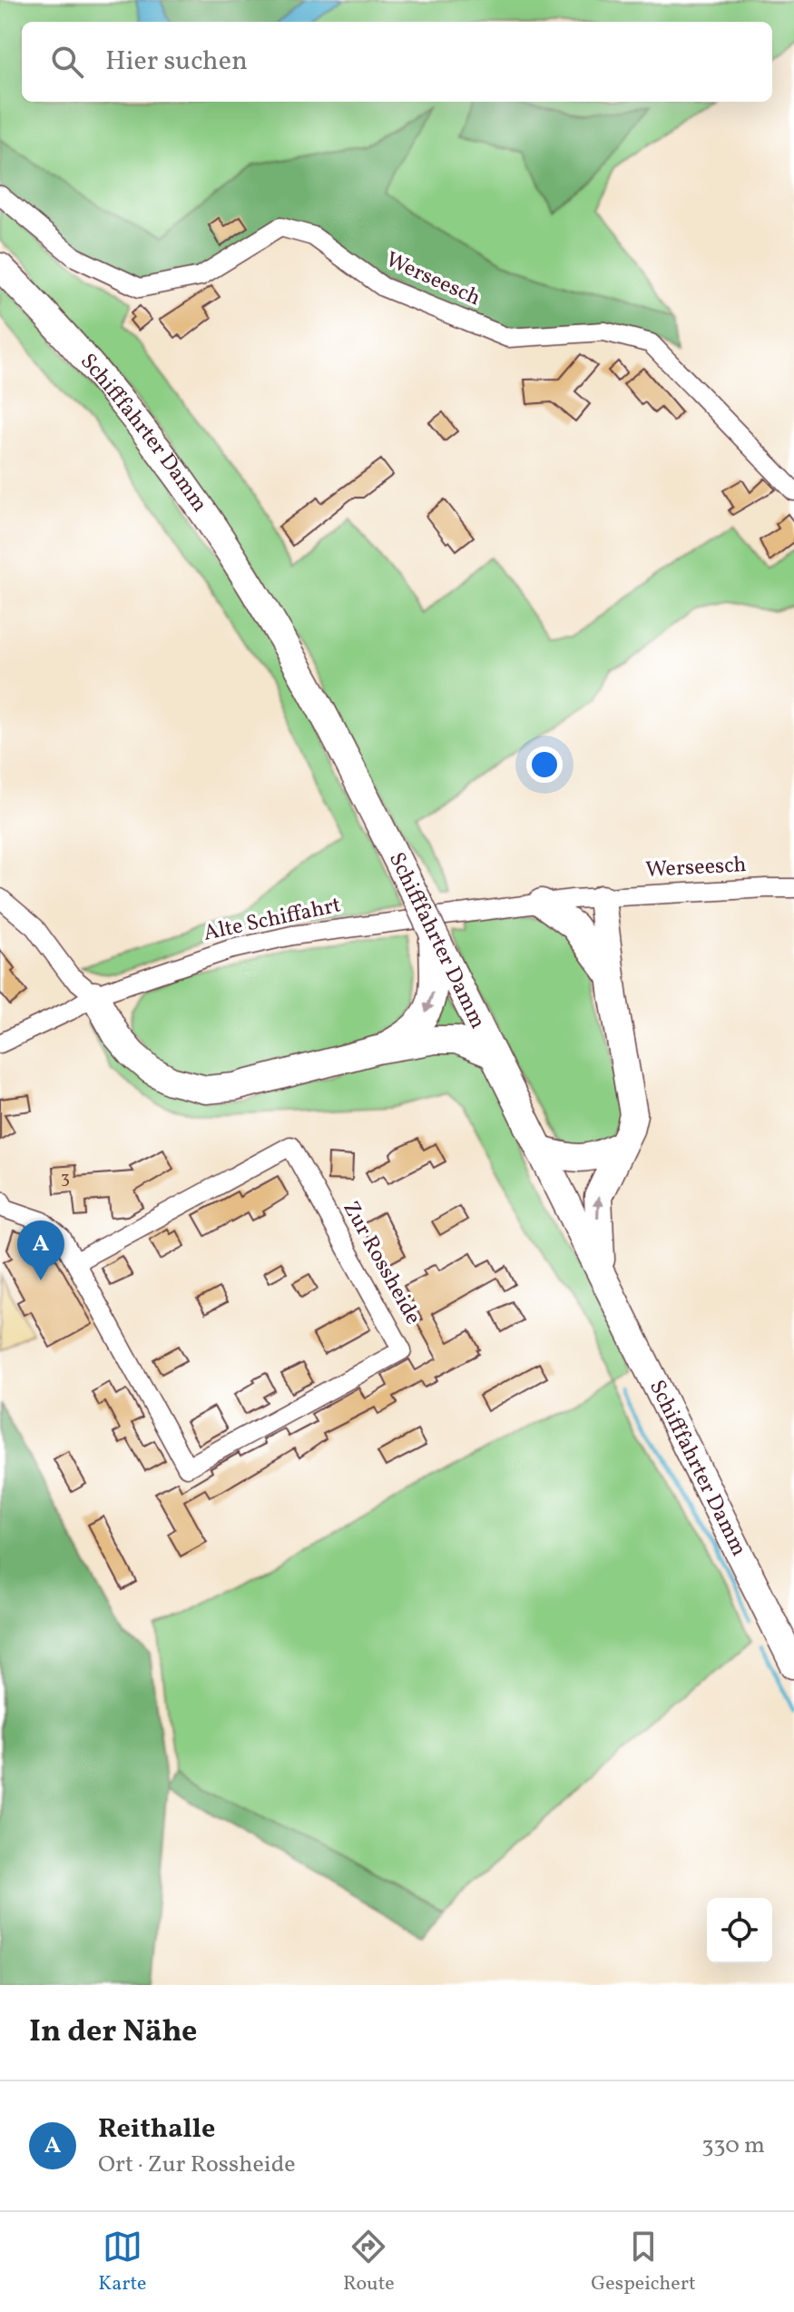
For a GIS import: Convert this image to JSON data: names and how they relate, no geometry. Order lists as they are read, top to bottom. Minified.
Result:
{"streets":{"highway":["Schifffahrter Damm"],"street":["Werseesch","Alte Schiffahrt","Zur Rossheide"]},"crossings":[["Werseesch","Alte Schiffahrt"]],"house_numbers":["3"],"page":{"search":"Hier suchen","pins":"A","heading":"In der Nähe","list":[{"mark":"A","name":"Reithalle","note":"Ort · Zur Rossheide","value":"330 m"}],"nav":["Karte","Route","Gespeichert"]}}
